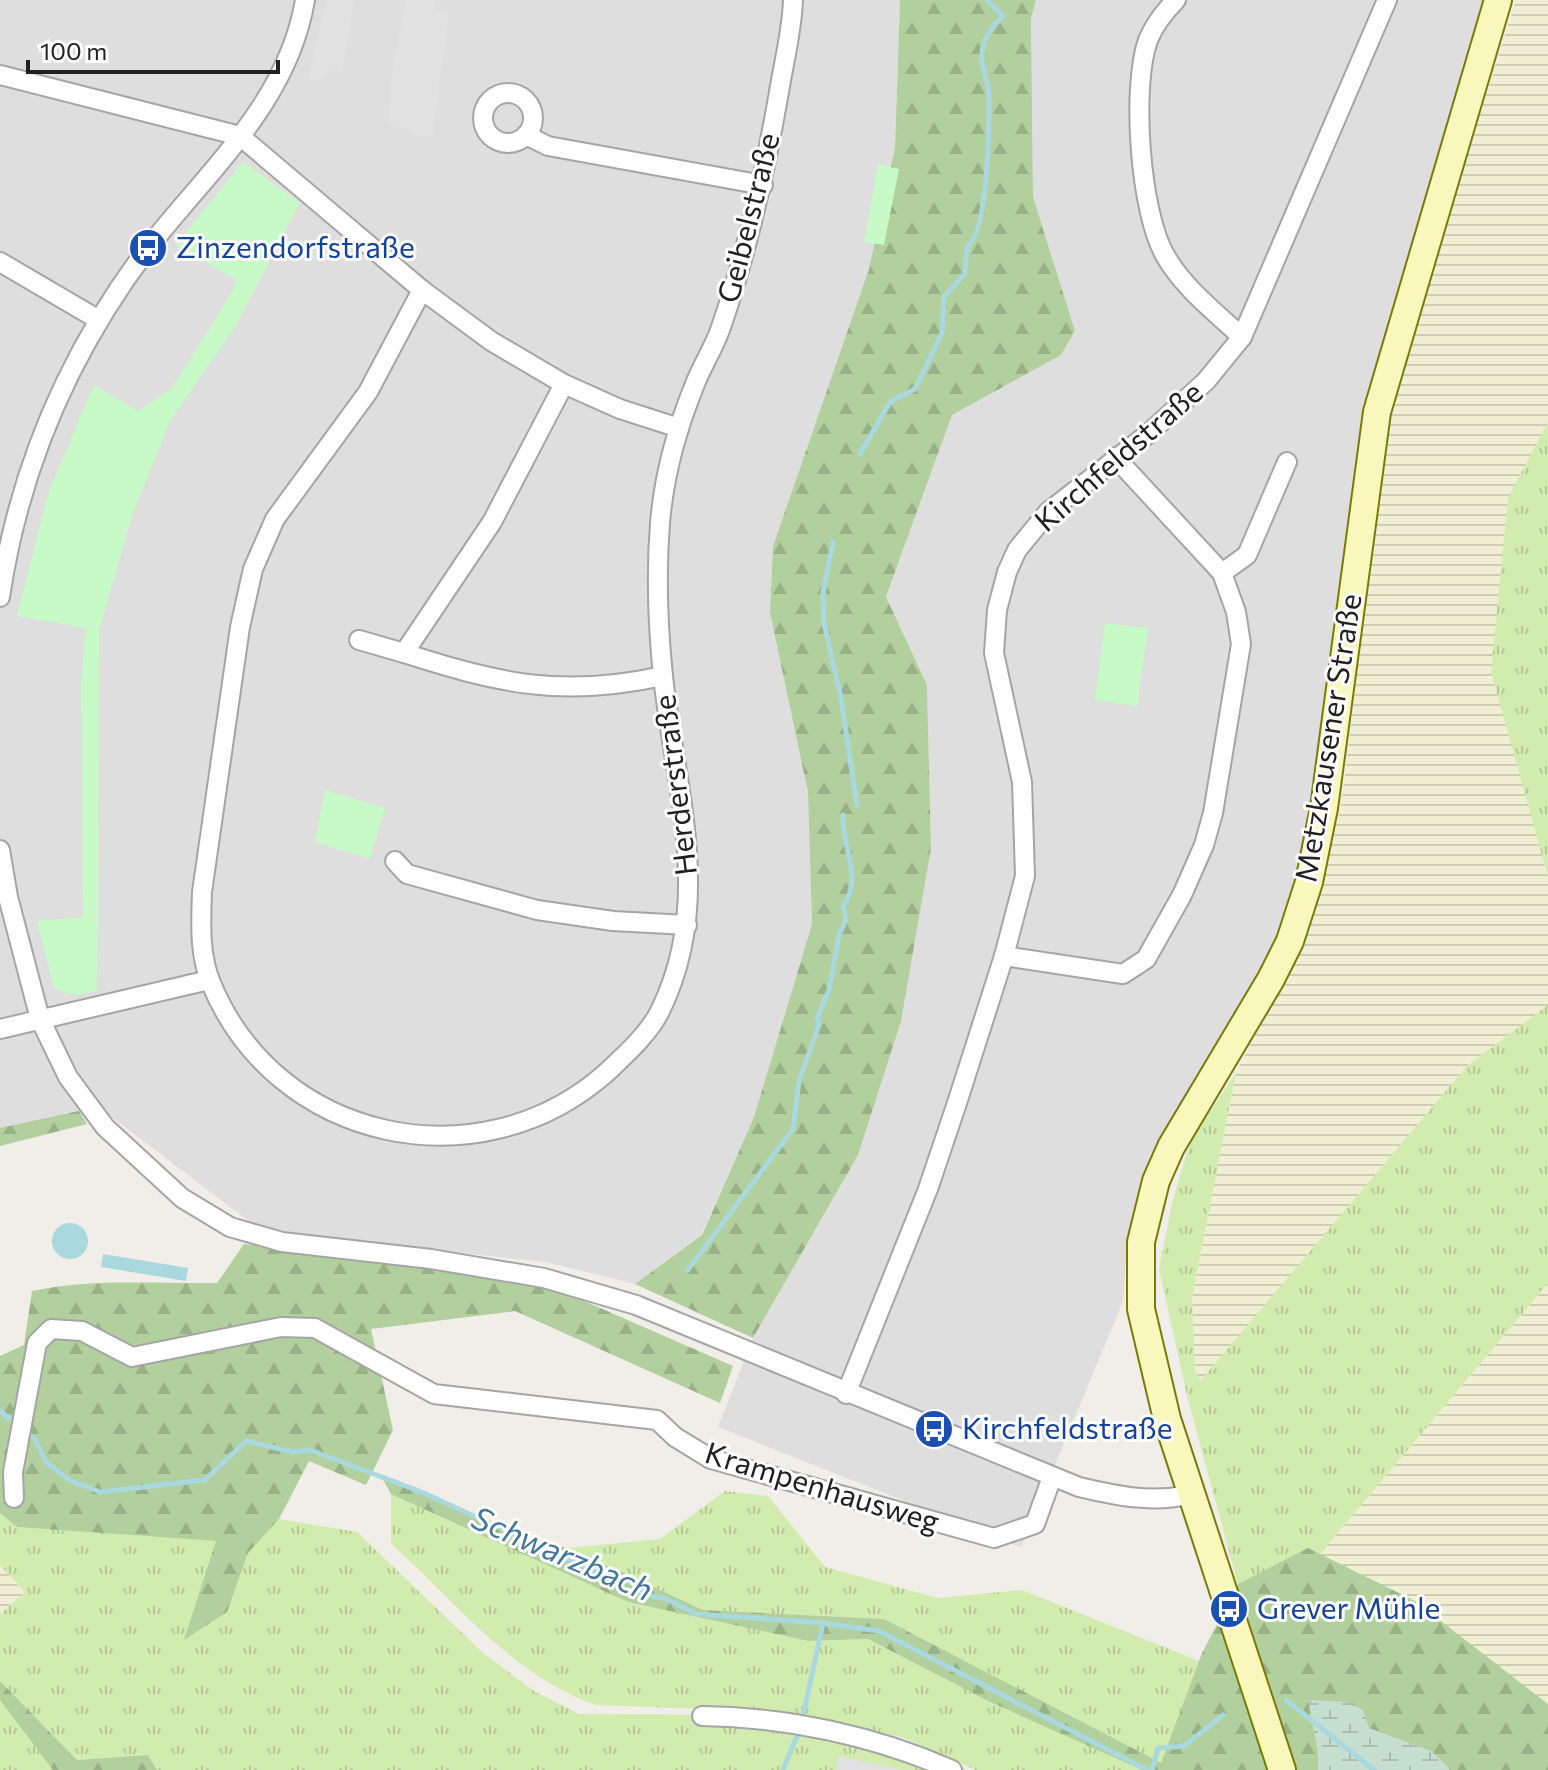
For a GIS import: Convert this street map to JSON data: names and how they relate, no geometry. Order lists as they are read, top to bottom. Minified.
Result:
{"streets":{"main road":["Metzkausener Straße"],"street":["Geibelstraße","Kirchfeldstraße","Herderstraße","Krampenhausweg"]},"crossings":[["Geibelstraße","Herderstraße"]],"water":["Schwarzbach"],"places":{"bus stop":["Zinzendorfstraße","Kirchfeldstraße","Grever Mühle"]},"scale_bar":"100 m"}
